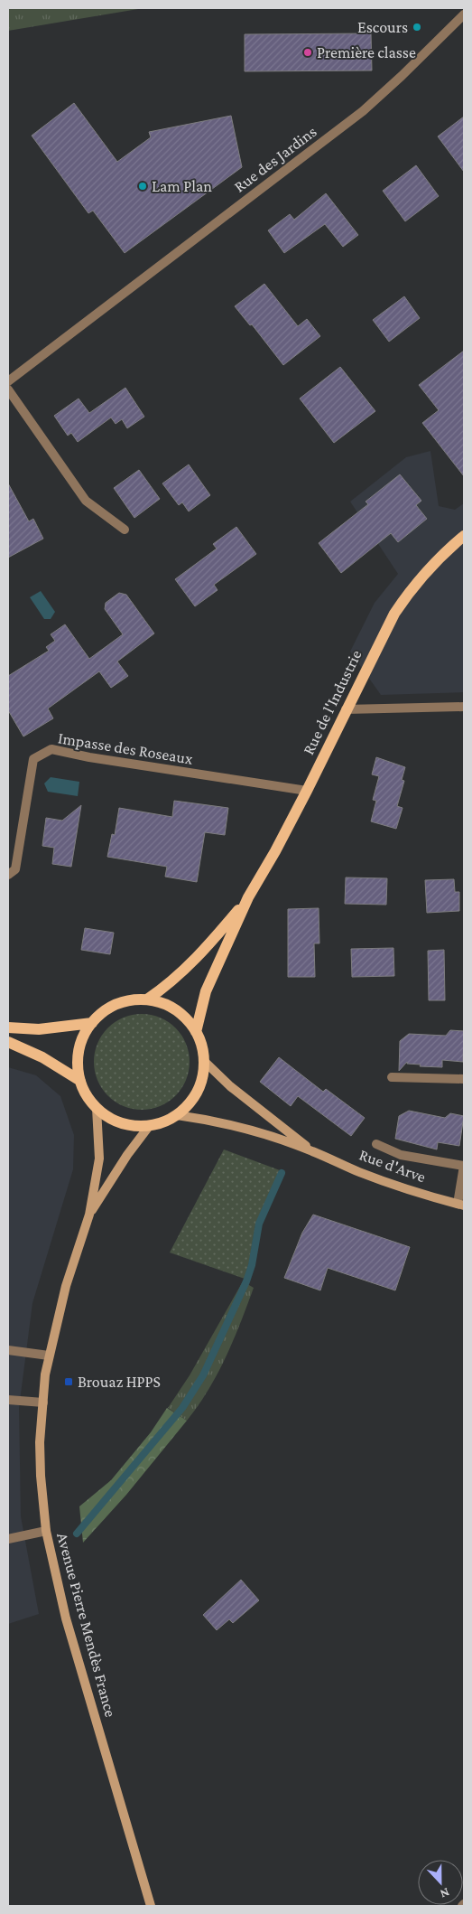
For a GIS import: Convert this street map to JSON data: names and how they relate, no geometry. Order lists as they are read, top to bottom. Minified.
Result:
{"streets":{"main road":["Rue de l'Industrie","Rue d'Arve","Avenue Pierre Mendès France"],"street":["Rue des Jardins","Impasse des Roseaux"]},"crossings":[["Rue de l'Industrie","Impasse des Roseaux"],["Rue de l'Industrie","Rue d'Arve"],["Rue de l'Industrie","Avenue Pierre Mendès France"],["Rue d'Arve","Avenue Pierre Mendès France"]],"places":{"other":["Escours","Première classe","Lam Plan"],"transit":["Brouaz HPPS"]},"north":"bottom"}
